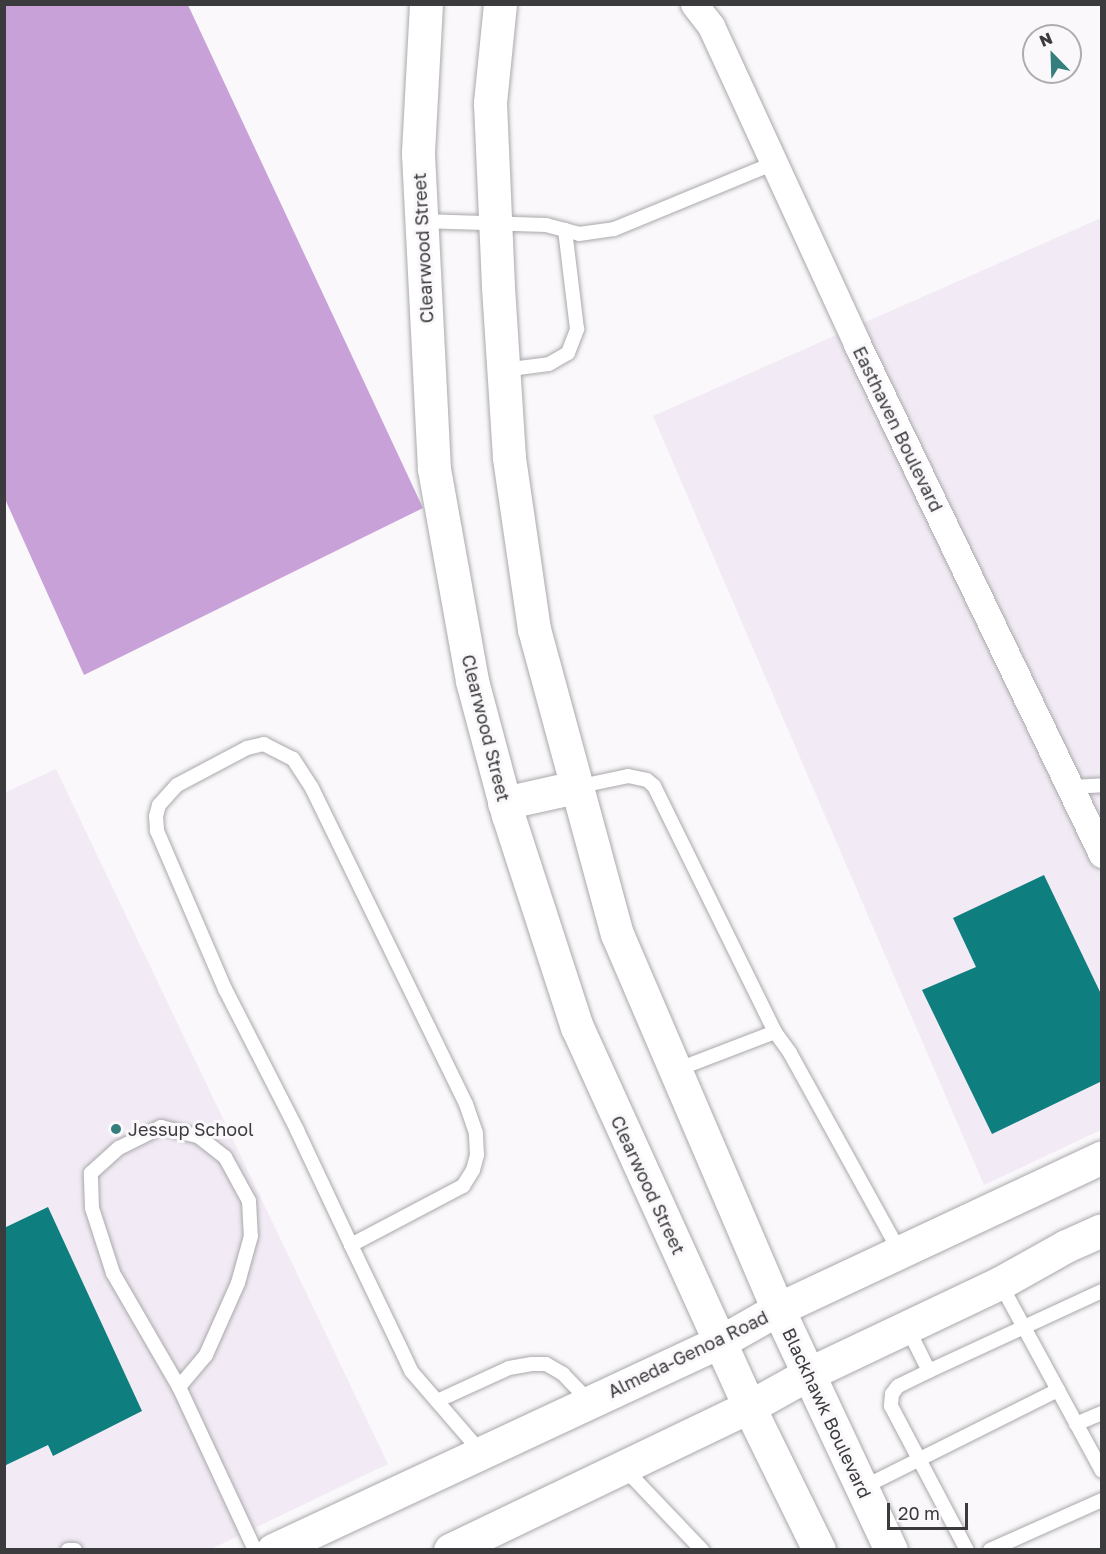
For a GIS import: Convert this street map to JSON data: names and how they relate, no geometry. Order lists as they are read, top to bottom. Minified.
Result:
{"streets":{"main road":["Clearwood Street","Almeda-Genoa Road","Blackhawk Boulevard"],"street":["Easthaven Boulevard"]},"crossings":[["Clearwood Street","Almeda-Genoa Road"],["Almeda-Genoa Road","Blackhawk Boulevard"]],"places":["Jessup School"],"scale_bar":"20 m","north":"top left"}
